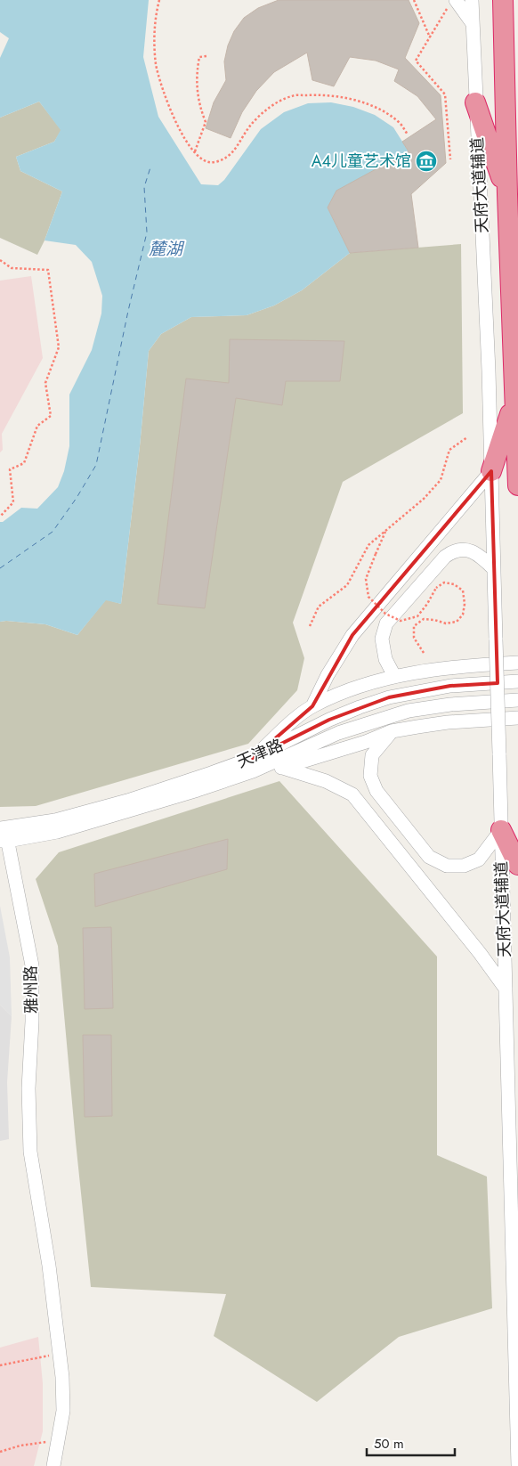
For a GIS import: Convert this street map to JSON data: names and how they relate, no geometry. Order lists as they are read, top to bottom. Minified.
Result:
{"streets":{"street":["天府大道辅道","天津路","雅州路"]},"crossings":[["天津路","雅州路"]],"water":["麓湖"],"places":{"museum":["A4儿童艺术馆"]},"scale_bar":"50 m"}
